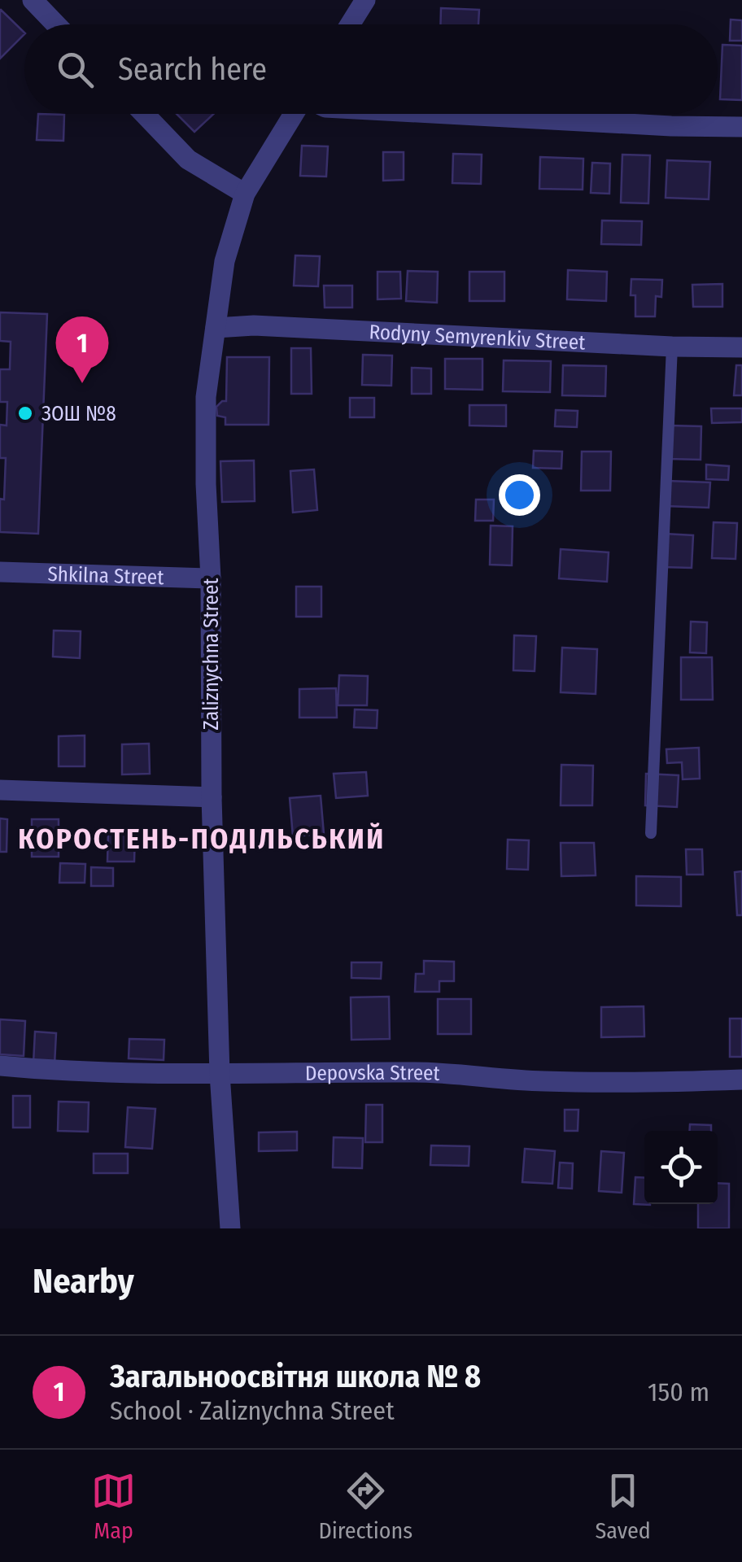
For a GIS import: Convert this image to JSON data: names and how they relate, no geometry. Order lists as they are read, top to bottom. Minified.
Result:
{"streets":{"street":["Rodyny Semyrenkiv Street","Shkilna Street","Zaliznychna Street","Depovska Street"]},"crossings":[["Rodyny Semyrenkiv Street","Zaliznychna Street"],["Shkilna Street","Zaliznychna Street"],["Zaliznychna Street","Depovska Street"]],"districts":["КОРОСТЕНЬ-ПОДІЛЬСЬКИЙ"],"places":["ЗОШ №8"],"page":{"search":"Search here","pins":"1","heading":"Nearby","list":[{"mark":"1","name":"Загальноосвітня школа № 8","note":"School · Zaliznychna Street","value":"150 m"}],"nav":["Map","Directions","Saved"]}}
